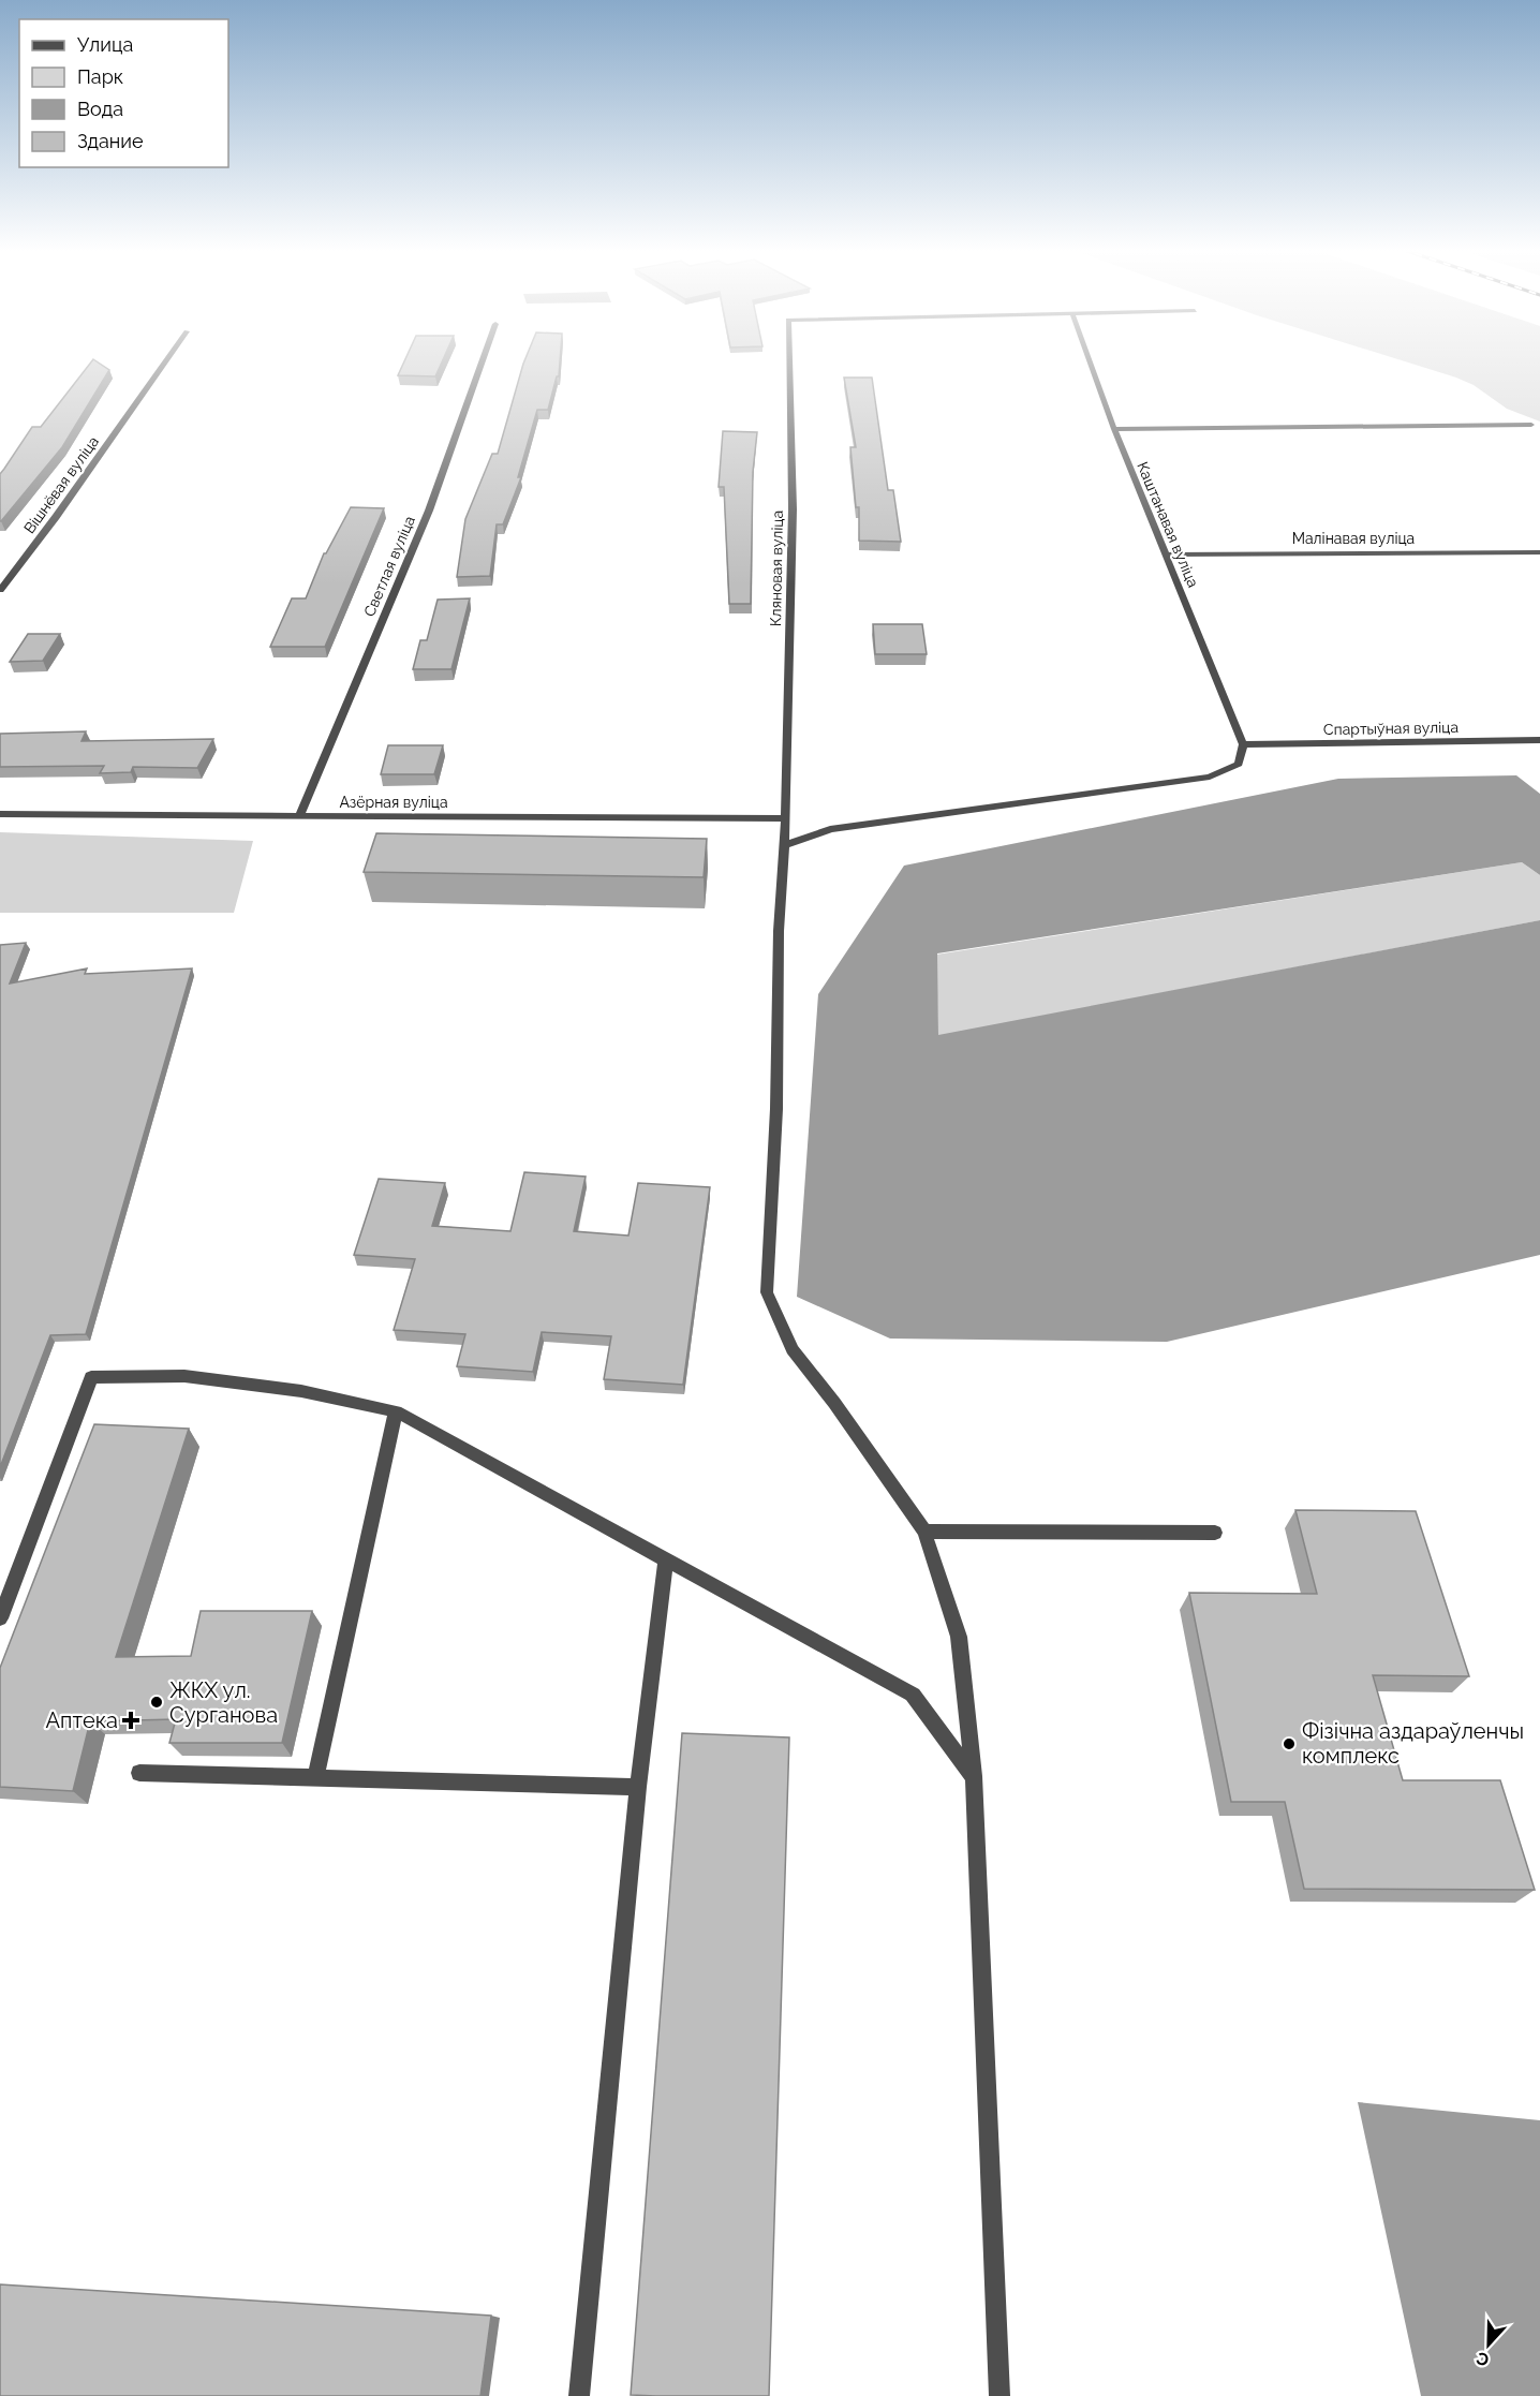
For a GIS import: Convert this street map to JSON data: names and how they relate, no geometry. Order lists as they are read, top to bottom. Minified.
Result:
{"streets":{"street":["Вішнёвая вуліца","Каштанавая вуліца","Малінавая вуліца","Светлая вуліца","Кляновая вуліца","Спартыўная вуліца","Азёрная вуліца"]},"crossings":[["Каштанавая вуліца","Малінавая вуліца"],["Каштанавая вуліца","Спартыўная вуліца"],["Светлая вуліца","Азёрная вуліца"],["Кляновая вуліца","Азёрная вуліца"]],"places":{"other":["ЖКХ ул. Сурганова","Фізічна аздараўленчы комплекс"],"health":["Аптека"]},"legend":["Улица","Парк","Вода","Здание"],"north":"bottom"}
